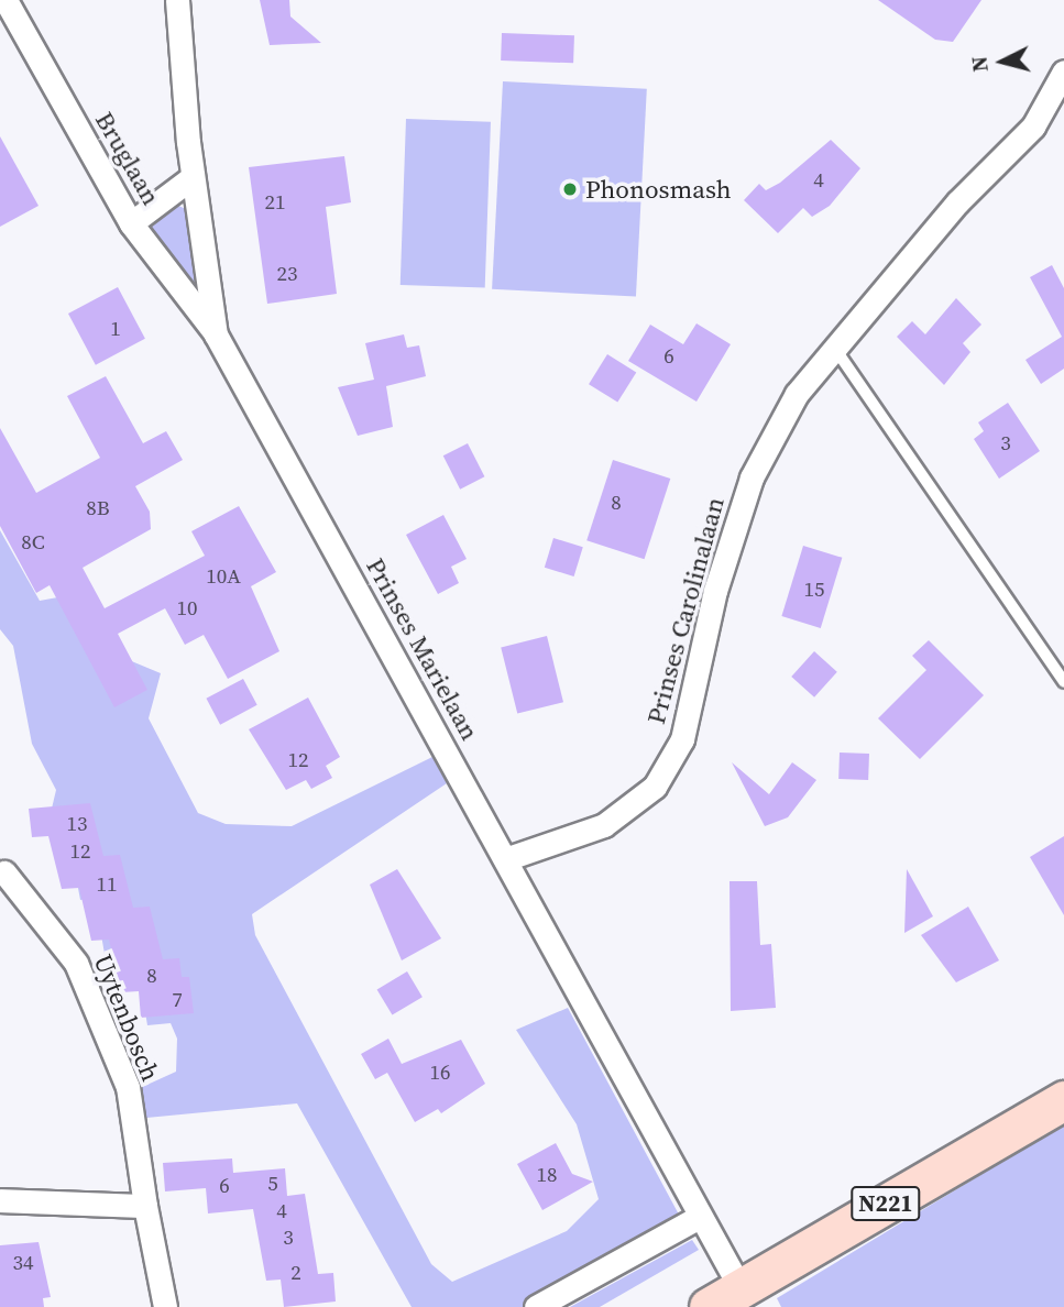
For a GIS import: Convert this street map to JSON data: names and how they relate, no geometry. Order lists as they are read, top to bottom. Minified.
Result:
{"streets":{"main road":["N221"],"street":["Bruglaan","Prinses Carolinalaan","Prinses Marielaan","Uytenbosch"]},"crossings":[["Bruglaan","Prinses Marielaan"],["Prinses Carolinalaan","Prinses Marielaan"],["Prinses Marielaan","N221"]],"places":["Phonosmash"],"house_numbers":["4","21","23","1","6","3","8","8B","8C","10A","15","10","12","13","12","11","8","7","16","18","5","6","4","3","34","2"],"north":"left"}
